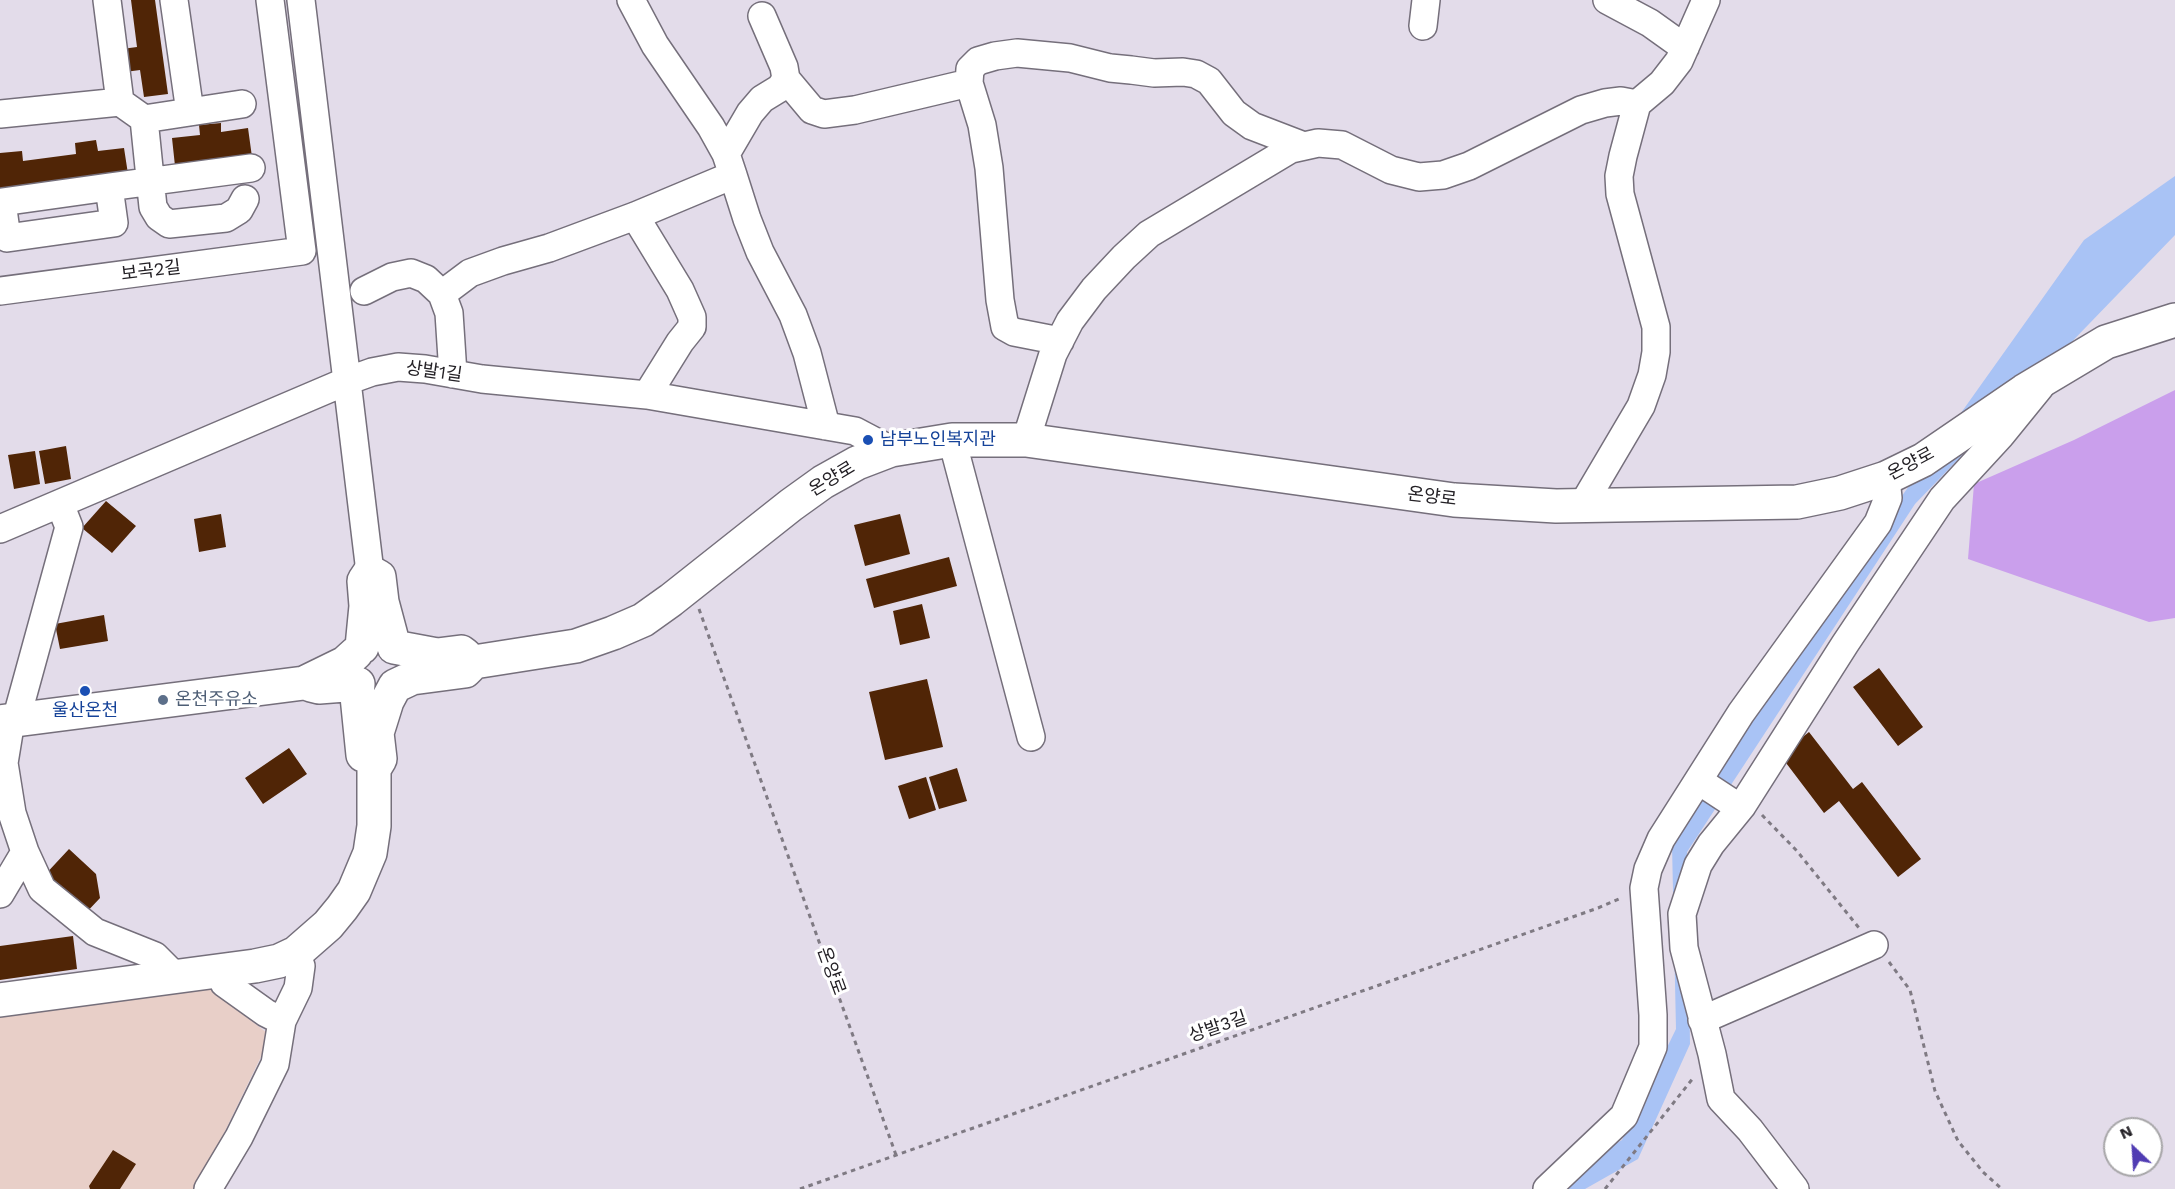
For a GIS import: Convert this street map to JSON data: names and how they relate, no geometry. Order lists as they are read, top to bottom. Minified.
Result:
{"streets":{"main road":["온양로"],"street":["보곡2길","상발1길"],"path":["상발3길"]},"crossings":[["상발1길","온양로"],["온양로","상발3길"]],"places":["남부노인복지관","울산온천","온천주유소"],"north":"top left"}
